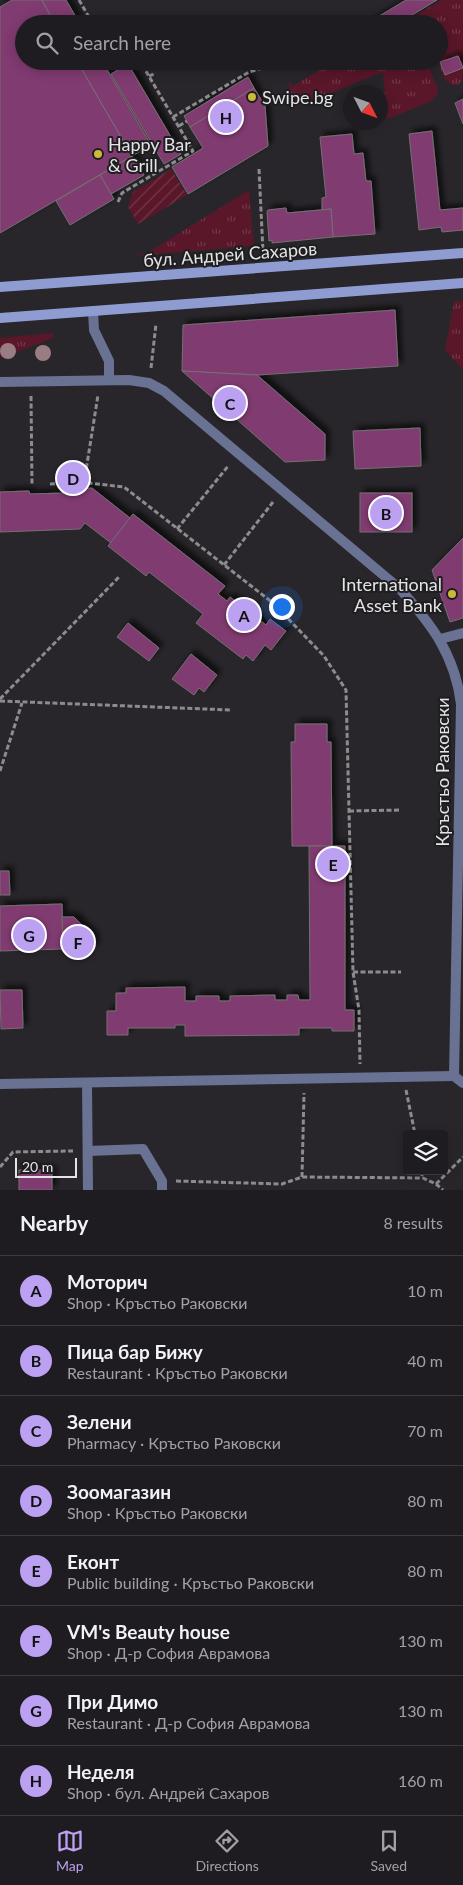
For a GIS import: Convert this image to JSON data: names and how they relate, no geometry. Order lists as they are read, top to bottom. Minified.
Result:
{"streets":{"main road":["бул. Андрей Сахаров"],"street":["Кръстьо Раковски"]},"places":["Swipe.bg","Happy Bar & Grill","International Asset Bank"],"scale_bar":"20 m","north":"bottom right","page":{"search":"Search here","pins":["H","C","D","B","A","E","G","F"],"scale":"20 m","heading":["Nearby","8 results"],"list":[{"mark":"A","name":"Моторич","note":"Shop · Кръстьо Раковски","value":"10 m"},{"mark":"B","name":"Пица бар Бижу","note":"Restaurant · Кръстьо Раковски","value":"40 m"},{"mark":"C","name":"Зелени","note":"Pharmacy · Кръстьо Раковски","value":"70 m"},{"mark":"D","name":"Зоомагазин","note":"Shop · Кръстьо Раковски","value":"80 m"},{"mark":"E","name":"Еконт","note":"Public building · Кръстьо Раковски","value":"80 m"},{"mark":"F","name":"VM's Beauty house","note":"Shop · Д-р София Аврамова","value":"130 m"},{"mark":"G","name":"При Димо","note":"Restaurant · Д-р София Аврамова","value":"130 m"},{"mark":"H","name":"Неделя","note":"Shop · бул. Андрей Сахаров","value":"160 m"}],"nav":["Map","Directions","Saved"]}}
